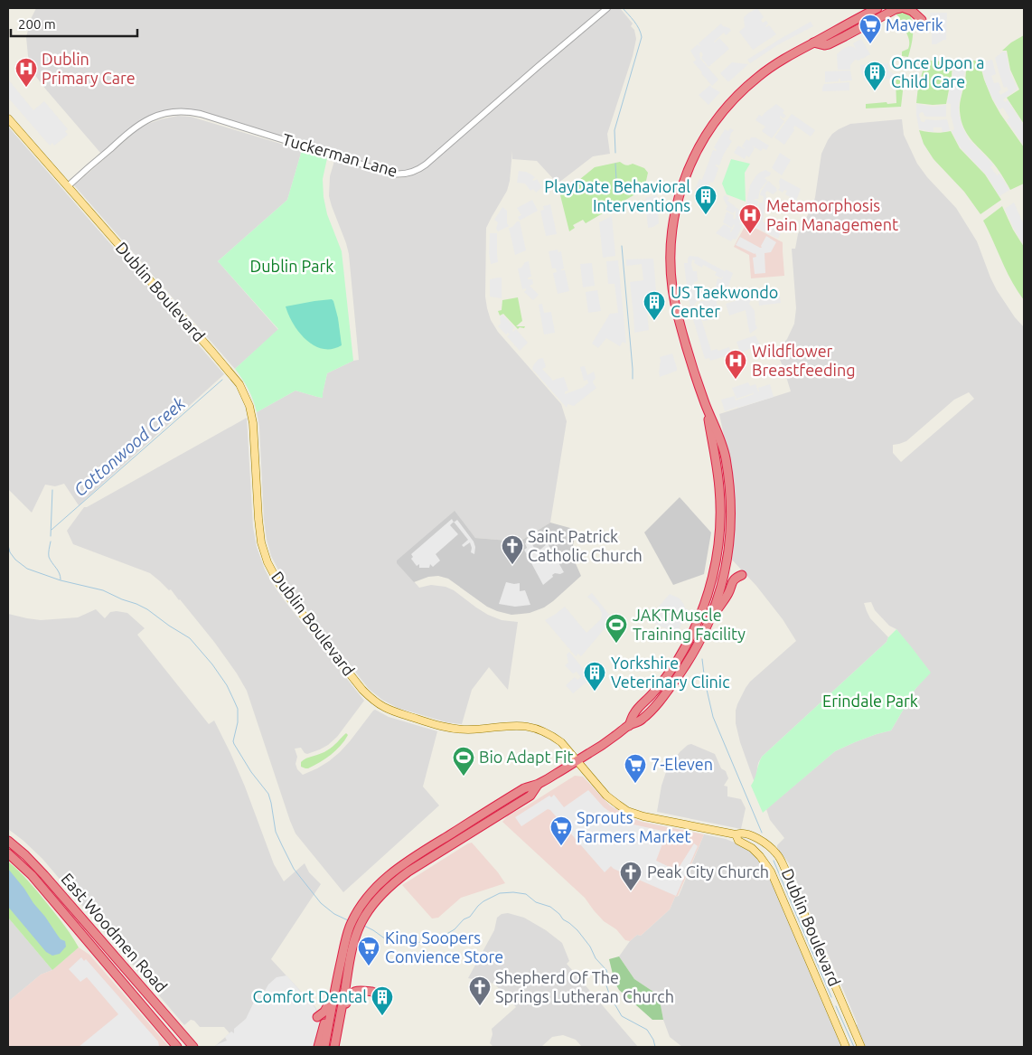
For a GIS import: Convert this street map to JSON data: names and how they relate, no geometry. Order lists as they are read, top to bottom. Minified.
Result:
{"streets":{"highway":["East Woodmen Road"],"main road":["Dublin Boulevard"],"street":["Tuckerman Lane"]},"crossings":[["Tuckerman Lane","Dublin Boulevard"]],"water":["Cottonwood Creek"],"parks":["Dublin Park","Erindale Park"],"places":{"supermarket":["Maverik","7-Eleven","Sprouts Farmers Market","King Soopers Convience Store"],"hospital":["Dublin Primary Care","Metamorphosis Pain Management","Wildflower Breastfeeding"],"building":["Once Upon a Child Care","PlayDate Behavioral Interventions","US Taekwondo Center","Yorkshire Veterinary Clinic","Comfort Dental"],"church":["Saint Patrick Catholic Church","Peak City Church","Shepherd Of The Springs Lutheran Church"],"sports":["JAKTMuscle Training Facility","Bio Adapt Fit"]},"scale_bar":"200 m"}
